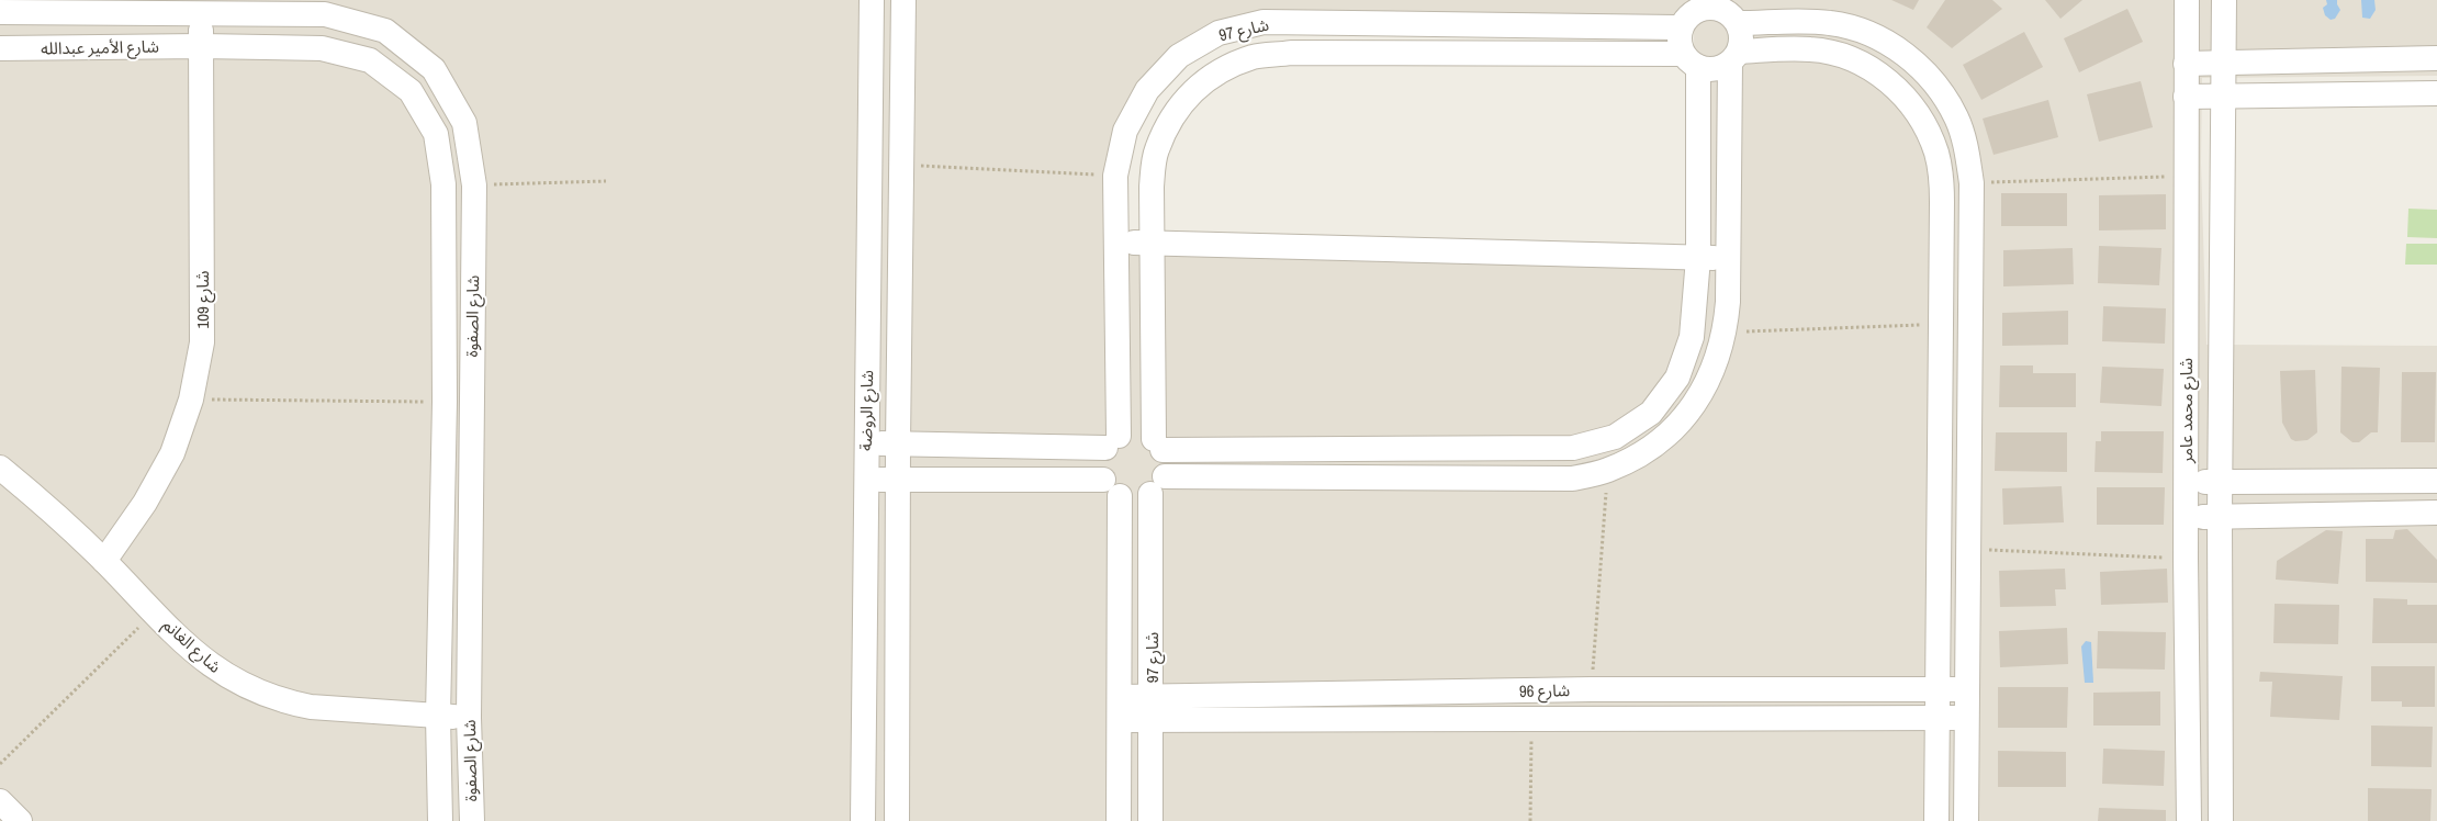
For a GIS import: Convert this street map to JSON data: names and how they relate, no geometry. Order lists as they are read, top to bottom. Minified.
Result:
{"streets":{"street":["شارع 97","شارع الأمير عبدالله","شارع 109","شارع الصفوة","شارع الروضة","شارع محمد عامر","شارع الغانم","شارع 96"]},"crossings":[["شارع 97","شارع 96"],["شارع الأمير عبدالله","شارع 109"],["شارع الأمير عبدالله","شارع الصفوة"],["شارع 109","شارع الصفوة"],["شارع 109","شارع الغانم"],["شارع الصفوة","شارع الغانم"]]}
